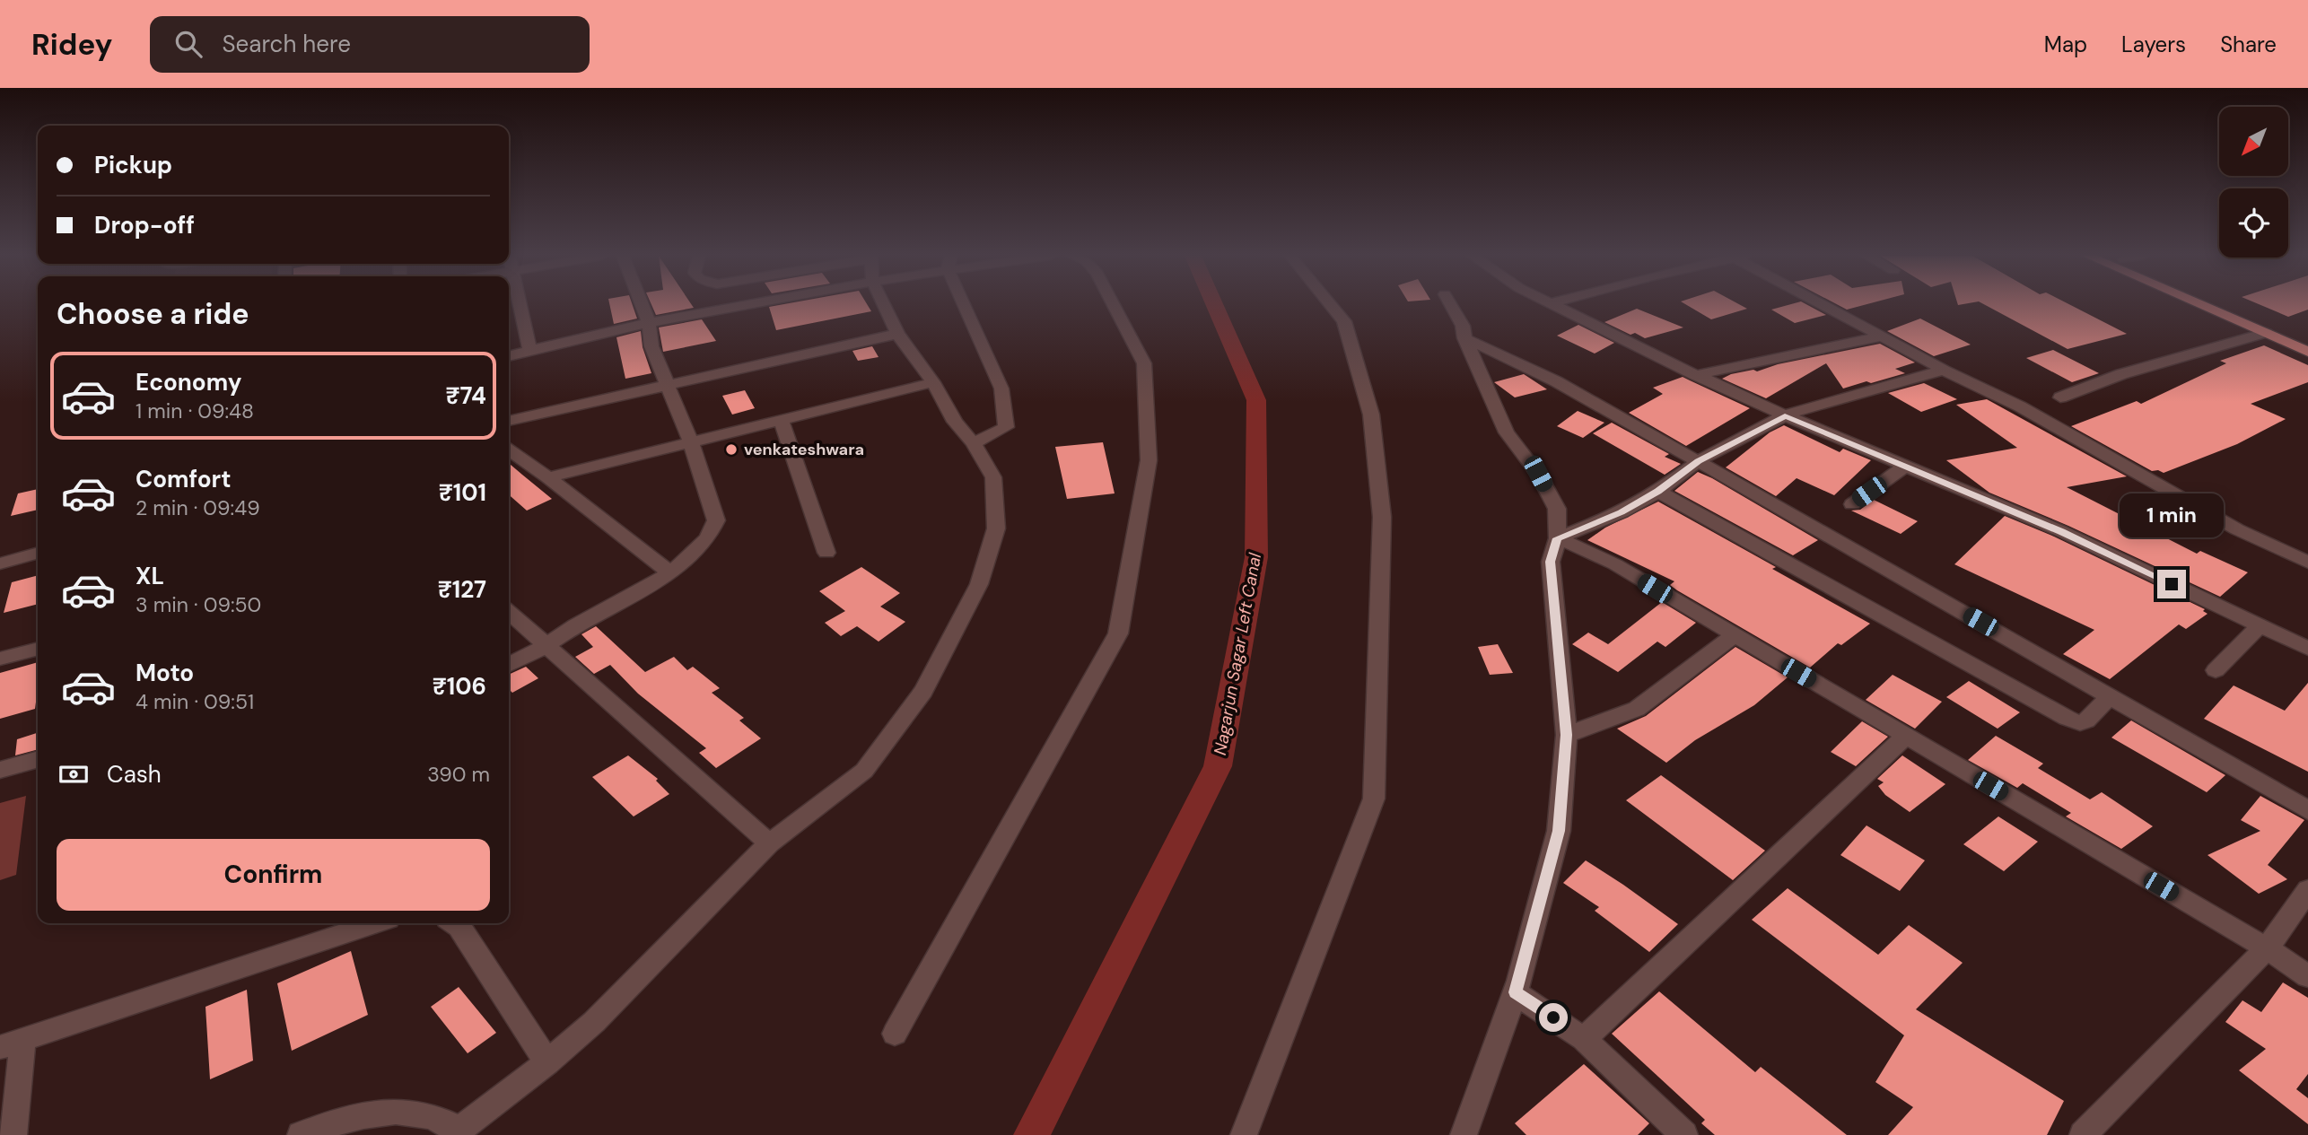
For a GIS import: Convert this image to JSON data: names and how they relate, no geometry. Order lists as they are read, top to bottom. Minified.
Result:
{"water":["Nagarjun Sagar Left Canal"],"places":["venkateshwara"],"north":"bottom left","page":{"header":"Ridey","search":"Search here","nav":["Map","Layers","Share"],"banner":["Pickup","Drop-off"],"heading":"Choose a ride","list":[{"name":"Economy","note":"1 min · 09:48","value":"₹74"},{"name":"Comfort","note":"2 min · 09:49","value":"₹101"},{"name":"XL","note":"3 min · 09:50","value":"₹127"},{"name":"Moto","note":"4 min · 09:51","value":"₹106"}],"bubble":"1 min","pay":["Cash","390 m"],"buttons":"Confirm"}}
